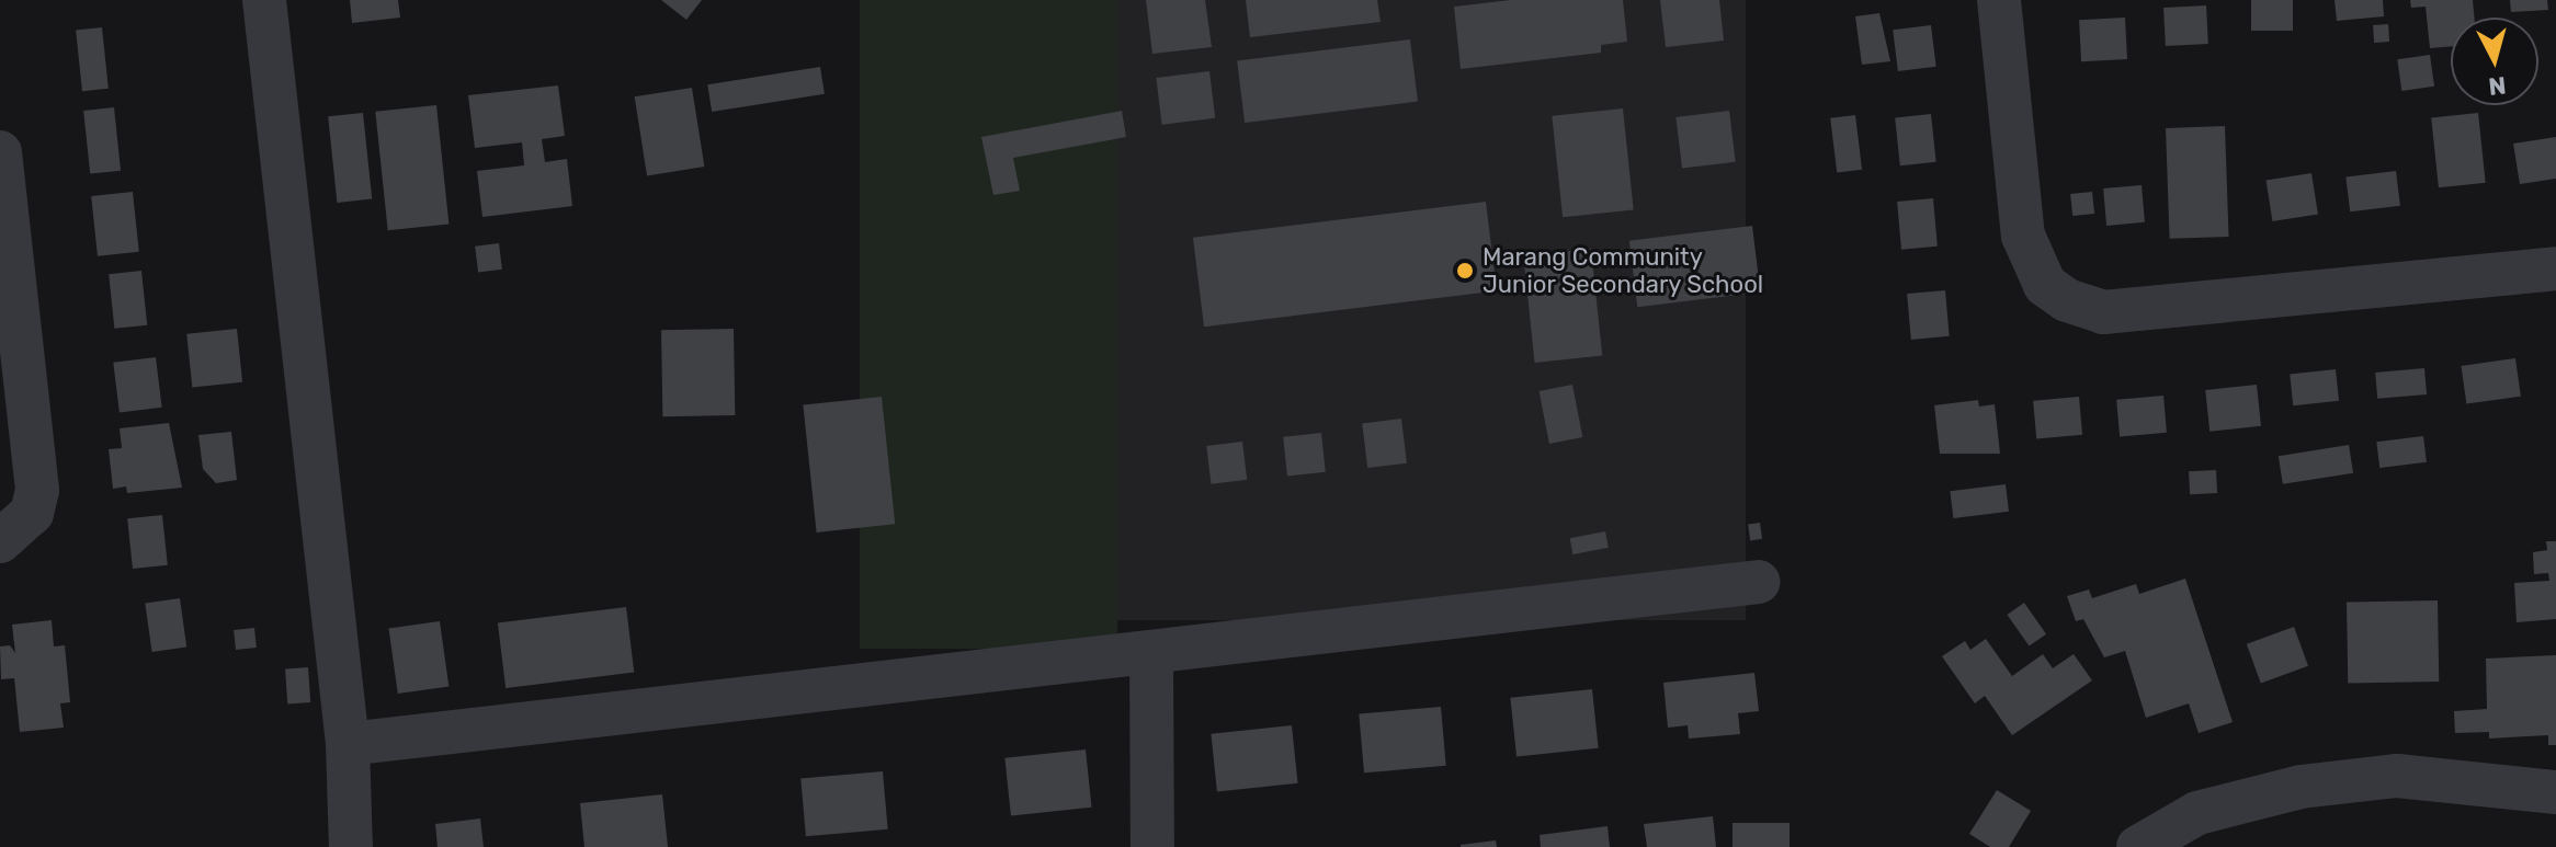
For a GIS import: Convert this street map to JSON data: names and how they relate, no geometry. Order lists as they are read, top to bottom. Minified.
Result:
{"places":["Marang Community Junior Secondary School"],"north":"bottom"}
